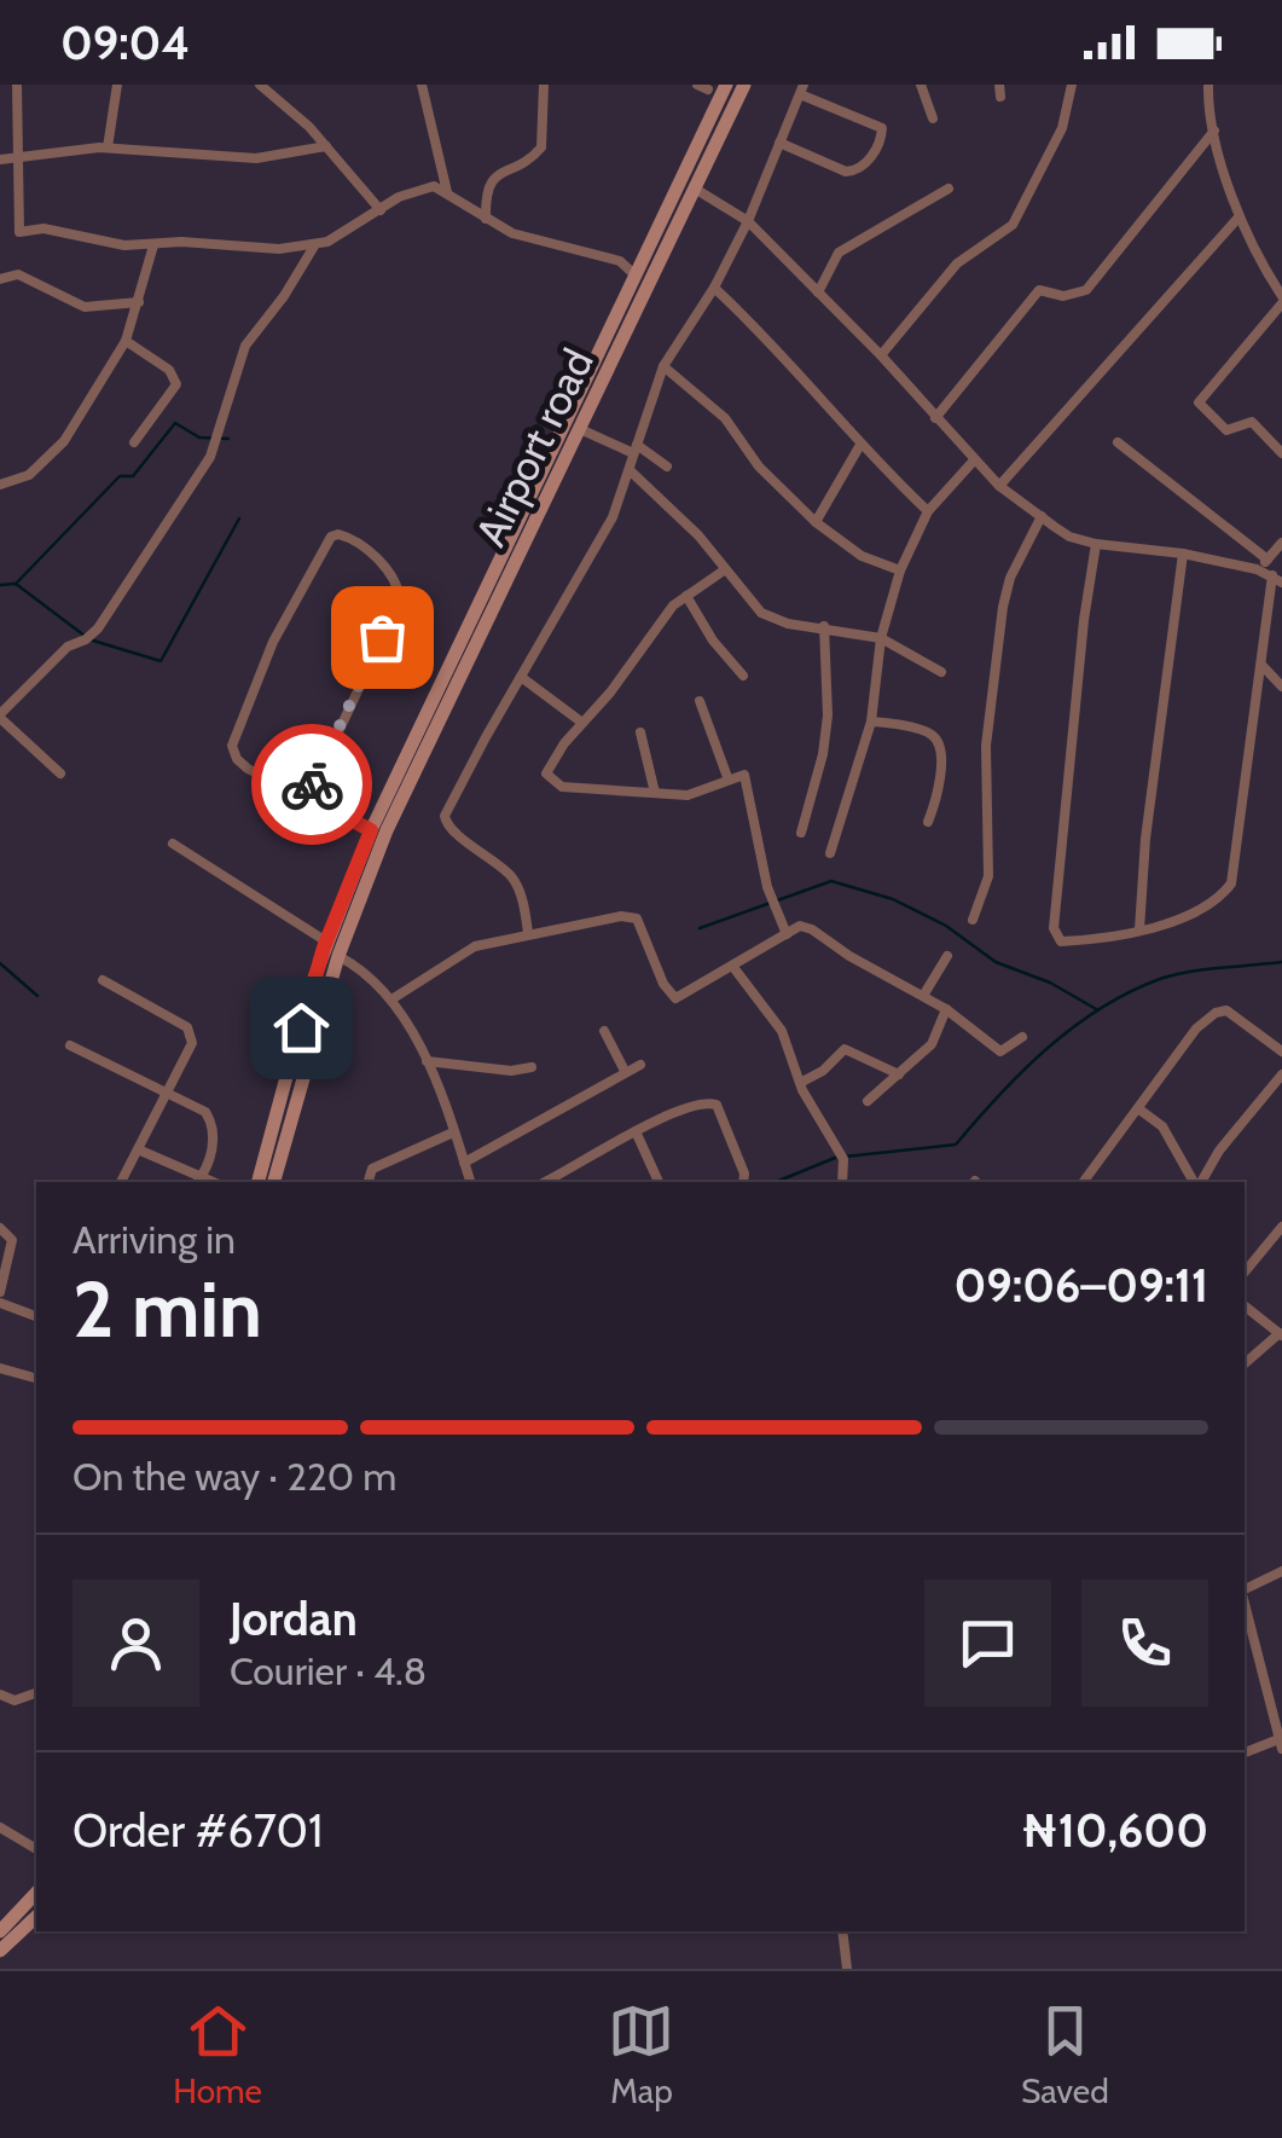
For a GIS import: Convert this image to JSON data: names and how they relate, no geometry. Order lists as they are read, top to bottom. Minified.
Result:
{"streets":{"main road":["Airport road"]},"page":{"status":"09:04","heading":["2 min","Arriving in","09:06–09:11"],"panel":["Jordan","Courier · 4.8","Order #6701","₦10,600"],"bar":"On the way · 220 m","tabs":["Home","Map","Saved"]}}
